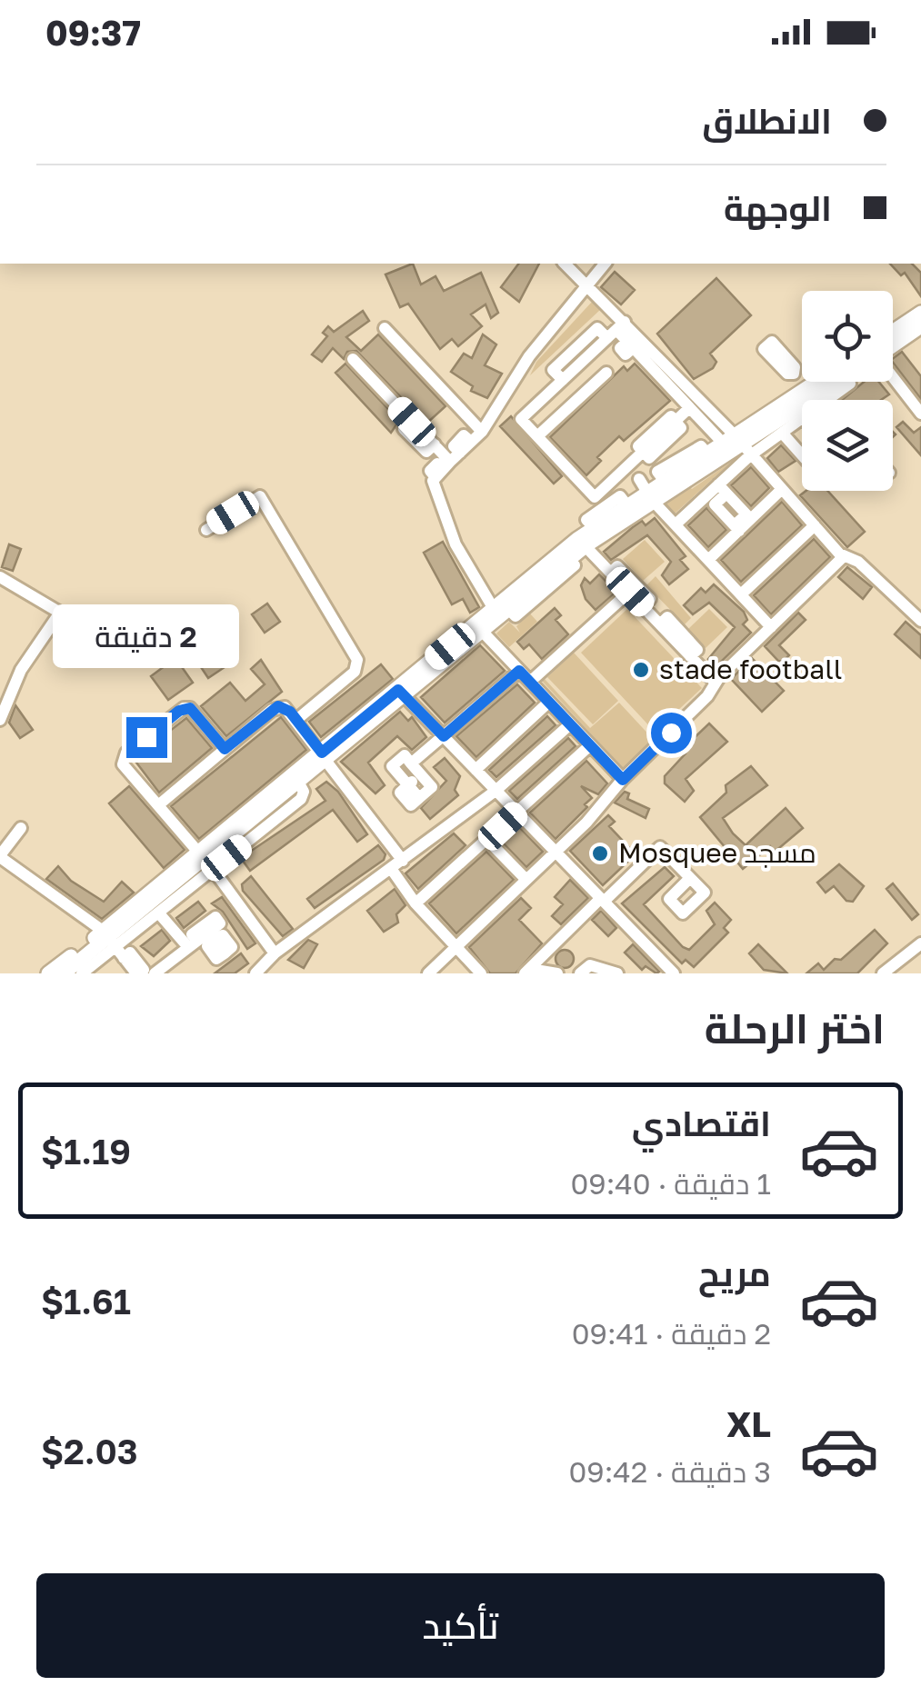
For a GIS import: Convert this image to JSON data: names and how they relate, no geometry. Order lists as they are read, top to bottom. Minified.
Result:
{"places":["stade football","Mosquee مسجد"],"page":{"status":"09:37","banner":["الانطلاق","الوجهة"],"bubble":"2 دقيقة","heading":"اختر الرحلة","list":[{"name":"اقتصادي","note":"1 دقيقة · 09:40","value":"$1.19"},{"name":"مريح","note":"2 دقيقة · 09:41","value":"$1.61"},{"name":"XL","note":"3 دقيقة · 09:42","value":"$2.03"}],"buttons":"تأكيد"}}
